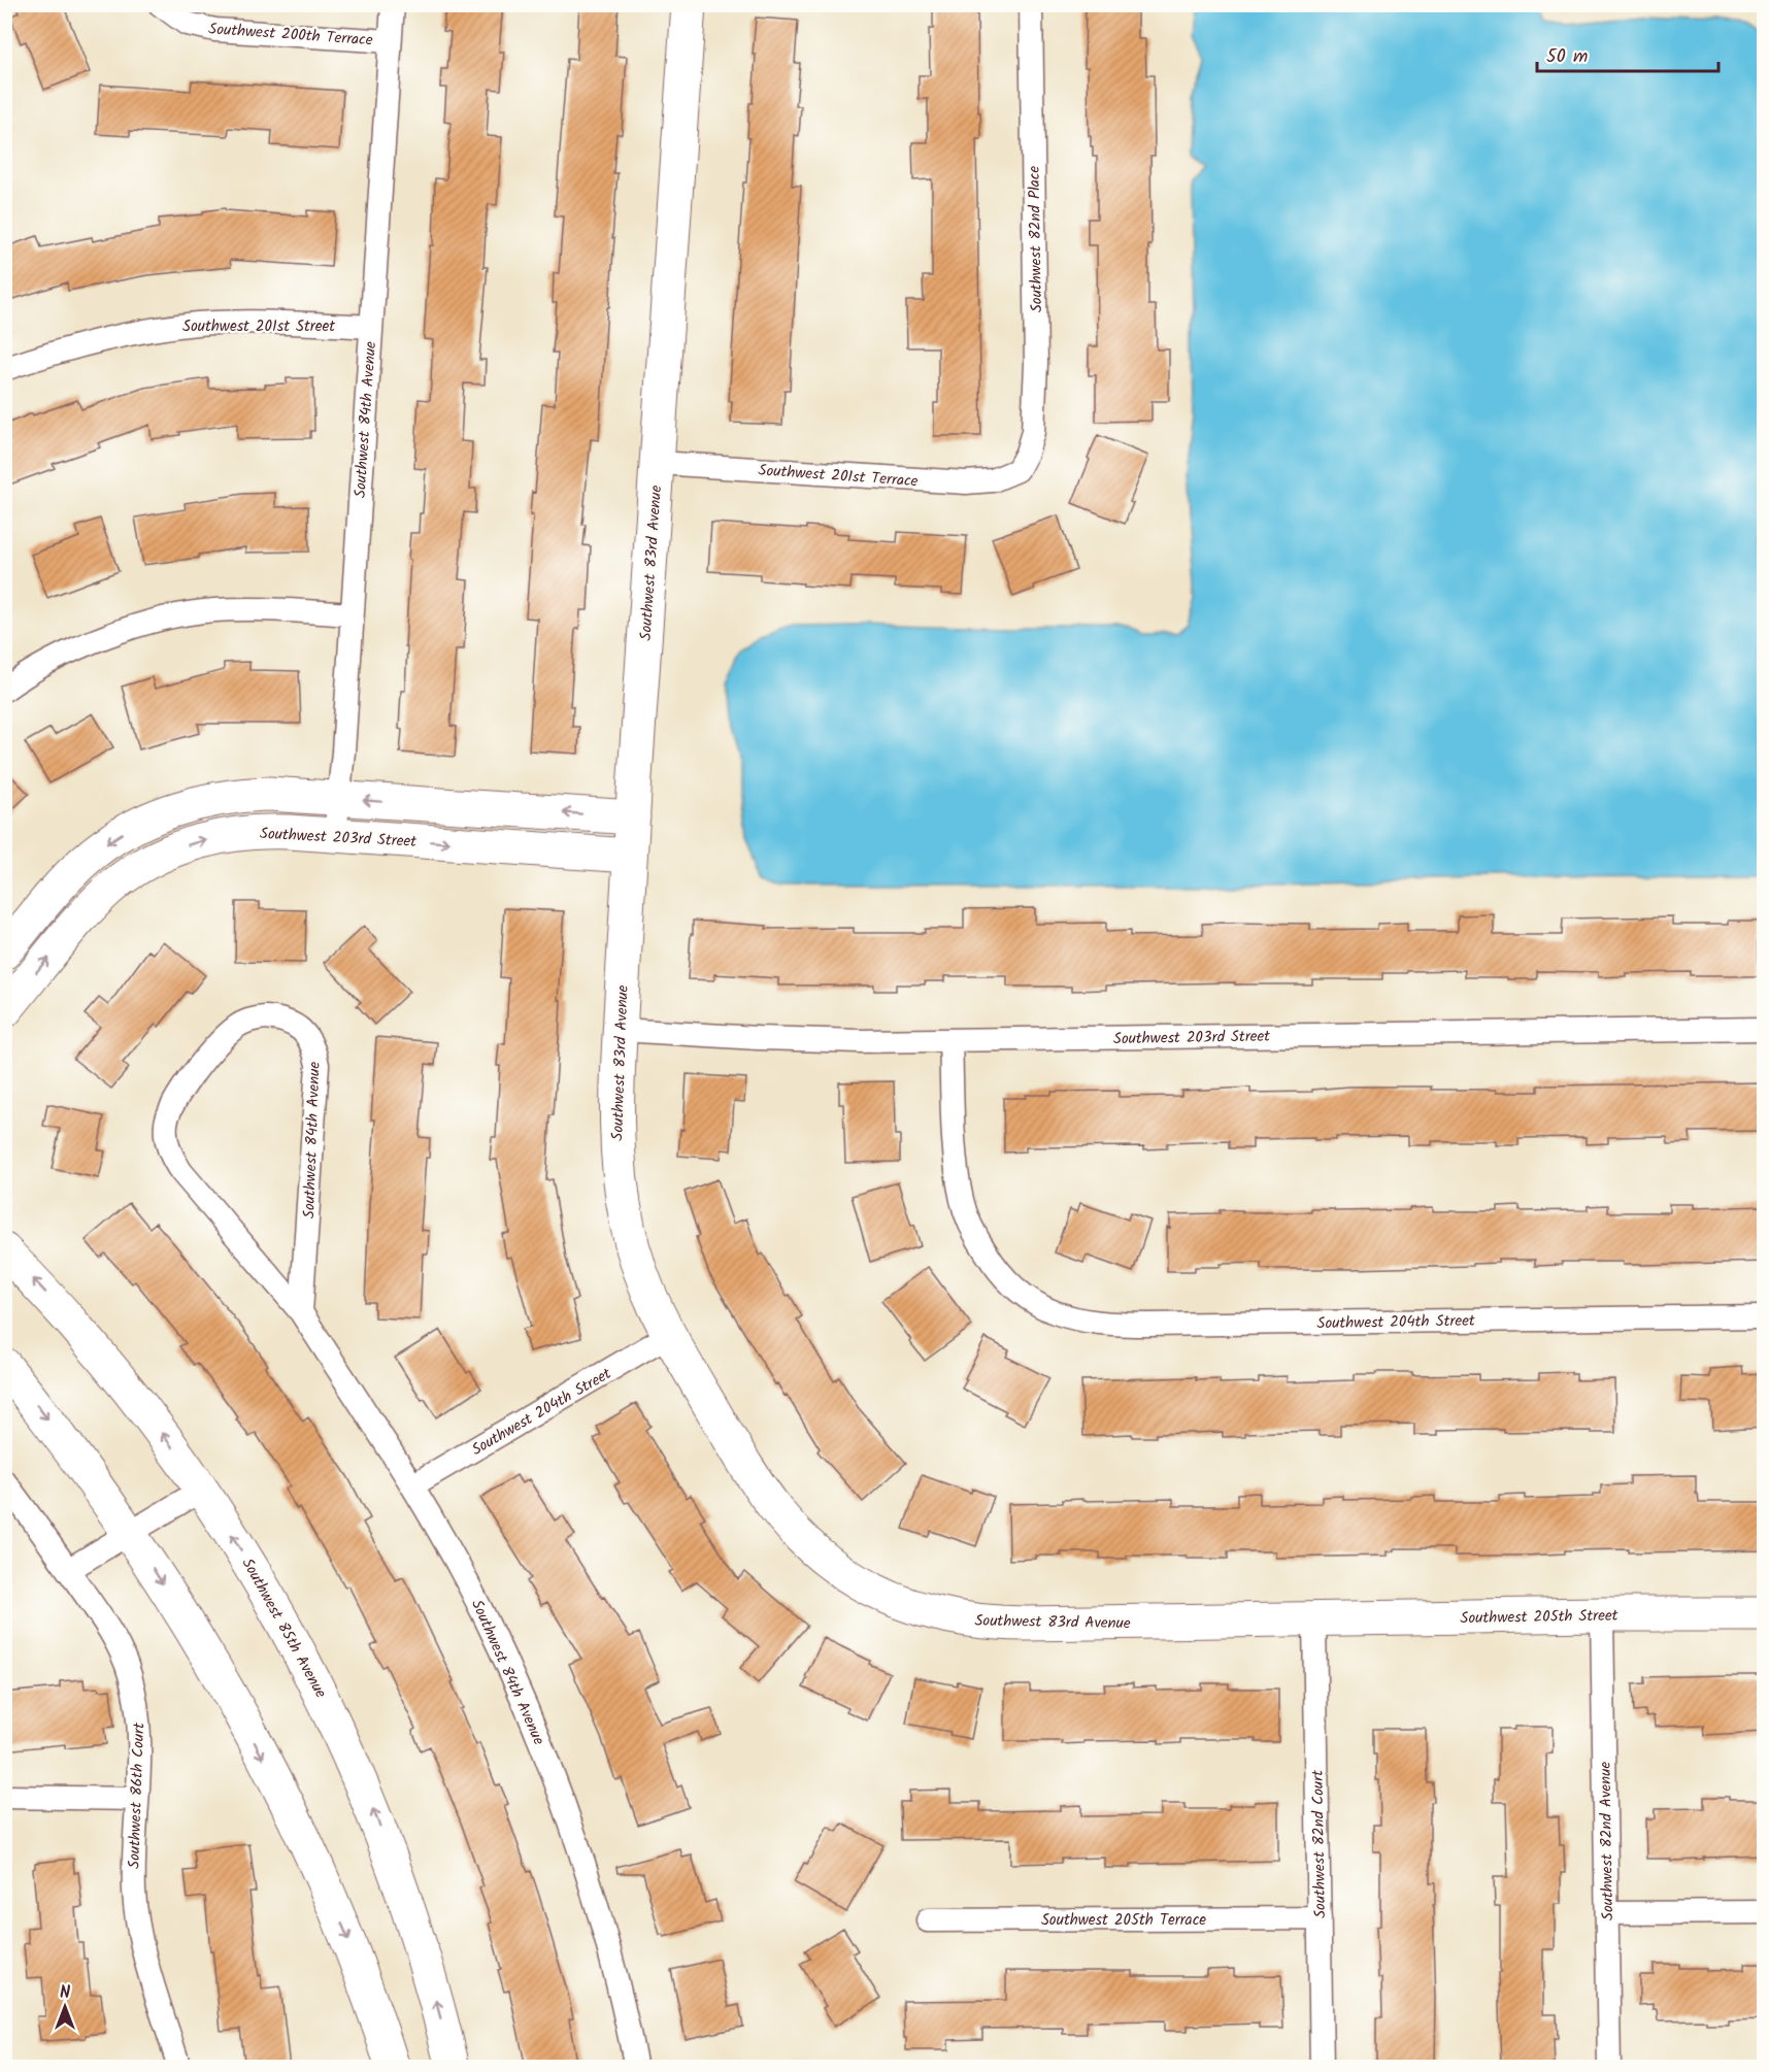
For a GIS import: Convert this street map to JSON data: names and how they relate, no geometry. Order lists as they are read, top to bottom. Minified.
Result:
{"streets":{"street":["Southwest 200th Terrace","Southwest 82nd Place","Southwest 201st Street","Southwest 84th Avenue","Southwest 201st Terrace","Southwest 83rd Avenue","Southwest 203rd Street","Southwest 204th Street","Southwest 205th Street","Southwest 85th Avenue","Southwest 86th Court","Southwest 82nd Avenue","Southwest 82nd Court","Southwest 205th Terrace"]},"crossings":[["Southwest 200th Terrace","Southwest 84th Avenue"],["Southwest 82nd Place","Southwest 201st Terrace"],["Southwest 201st Street","Southwest 84th Avenue"],["Southwest 84th Avenue","Southwest 203rd Street"],["Southwest 84th Avenue","Southwest 204th Street"],["Southwest 201st Terrace","Southwest 83rd Avenue"],["Southwest 83rd Avenue","Southwest 203rd Street"],["Southwest 83rd Avenue","Southwest 204th Street"],["Southwest 83rd Avenue","Southwest 205th Street"],["Southwest 83rd Avenue","Southwest 82nd Court"],["Southwest 203rd Street","Southwest 204th Street"],["Southwest 205th Street","Southwest 82nd Avenue"],["Southwest 205th Street","Southwest 82nd Court"],["Southwest 82nd Court","Southwest 205th Terrace"]],"scale_bar":"50 m","north":"top"}
